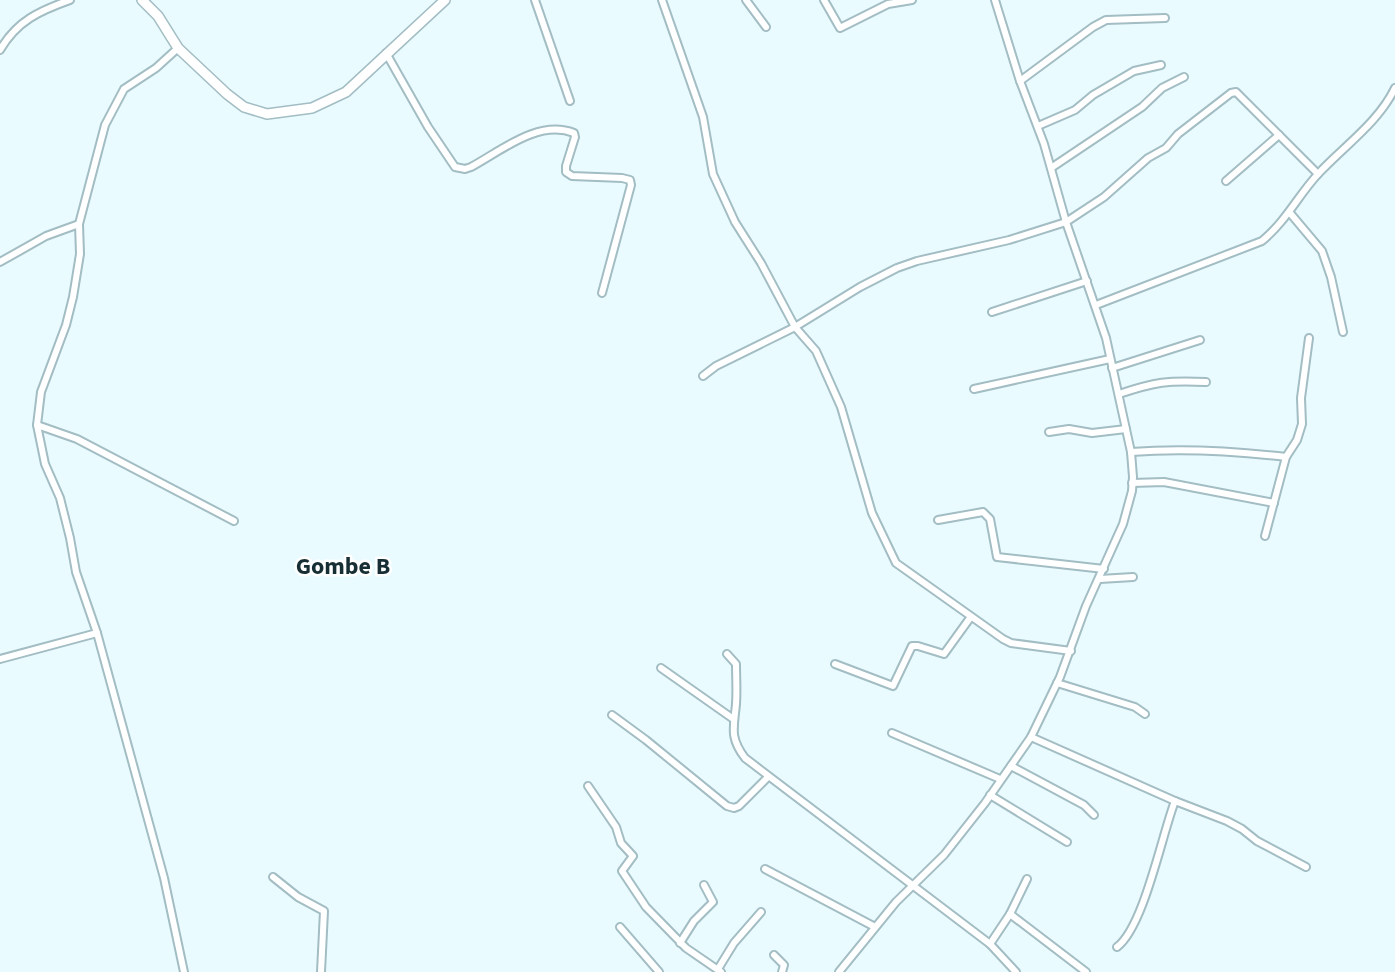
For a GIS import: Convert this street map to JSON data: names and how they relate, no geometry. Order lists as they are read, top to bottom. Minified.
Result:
{"districts":["Gombe B"]}
